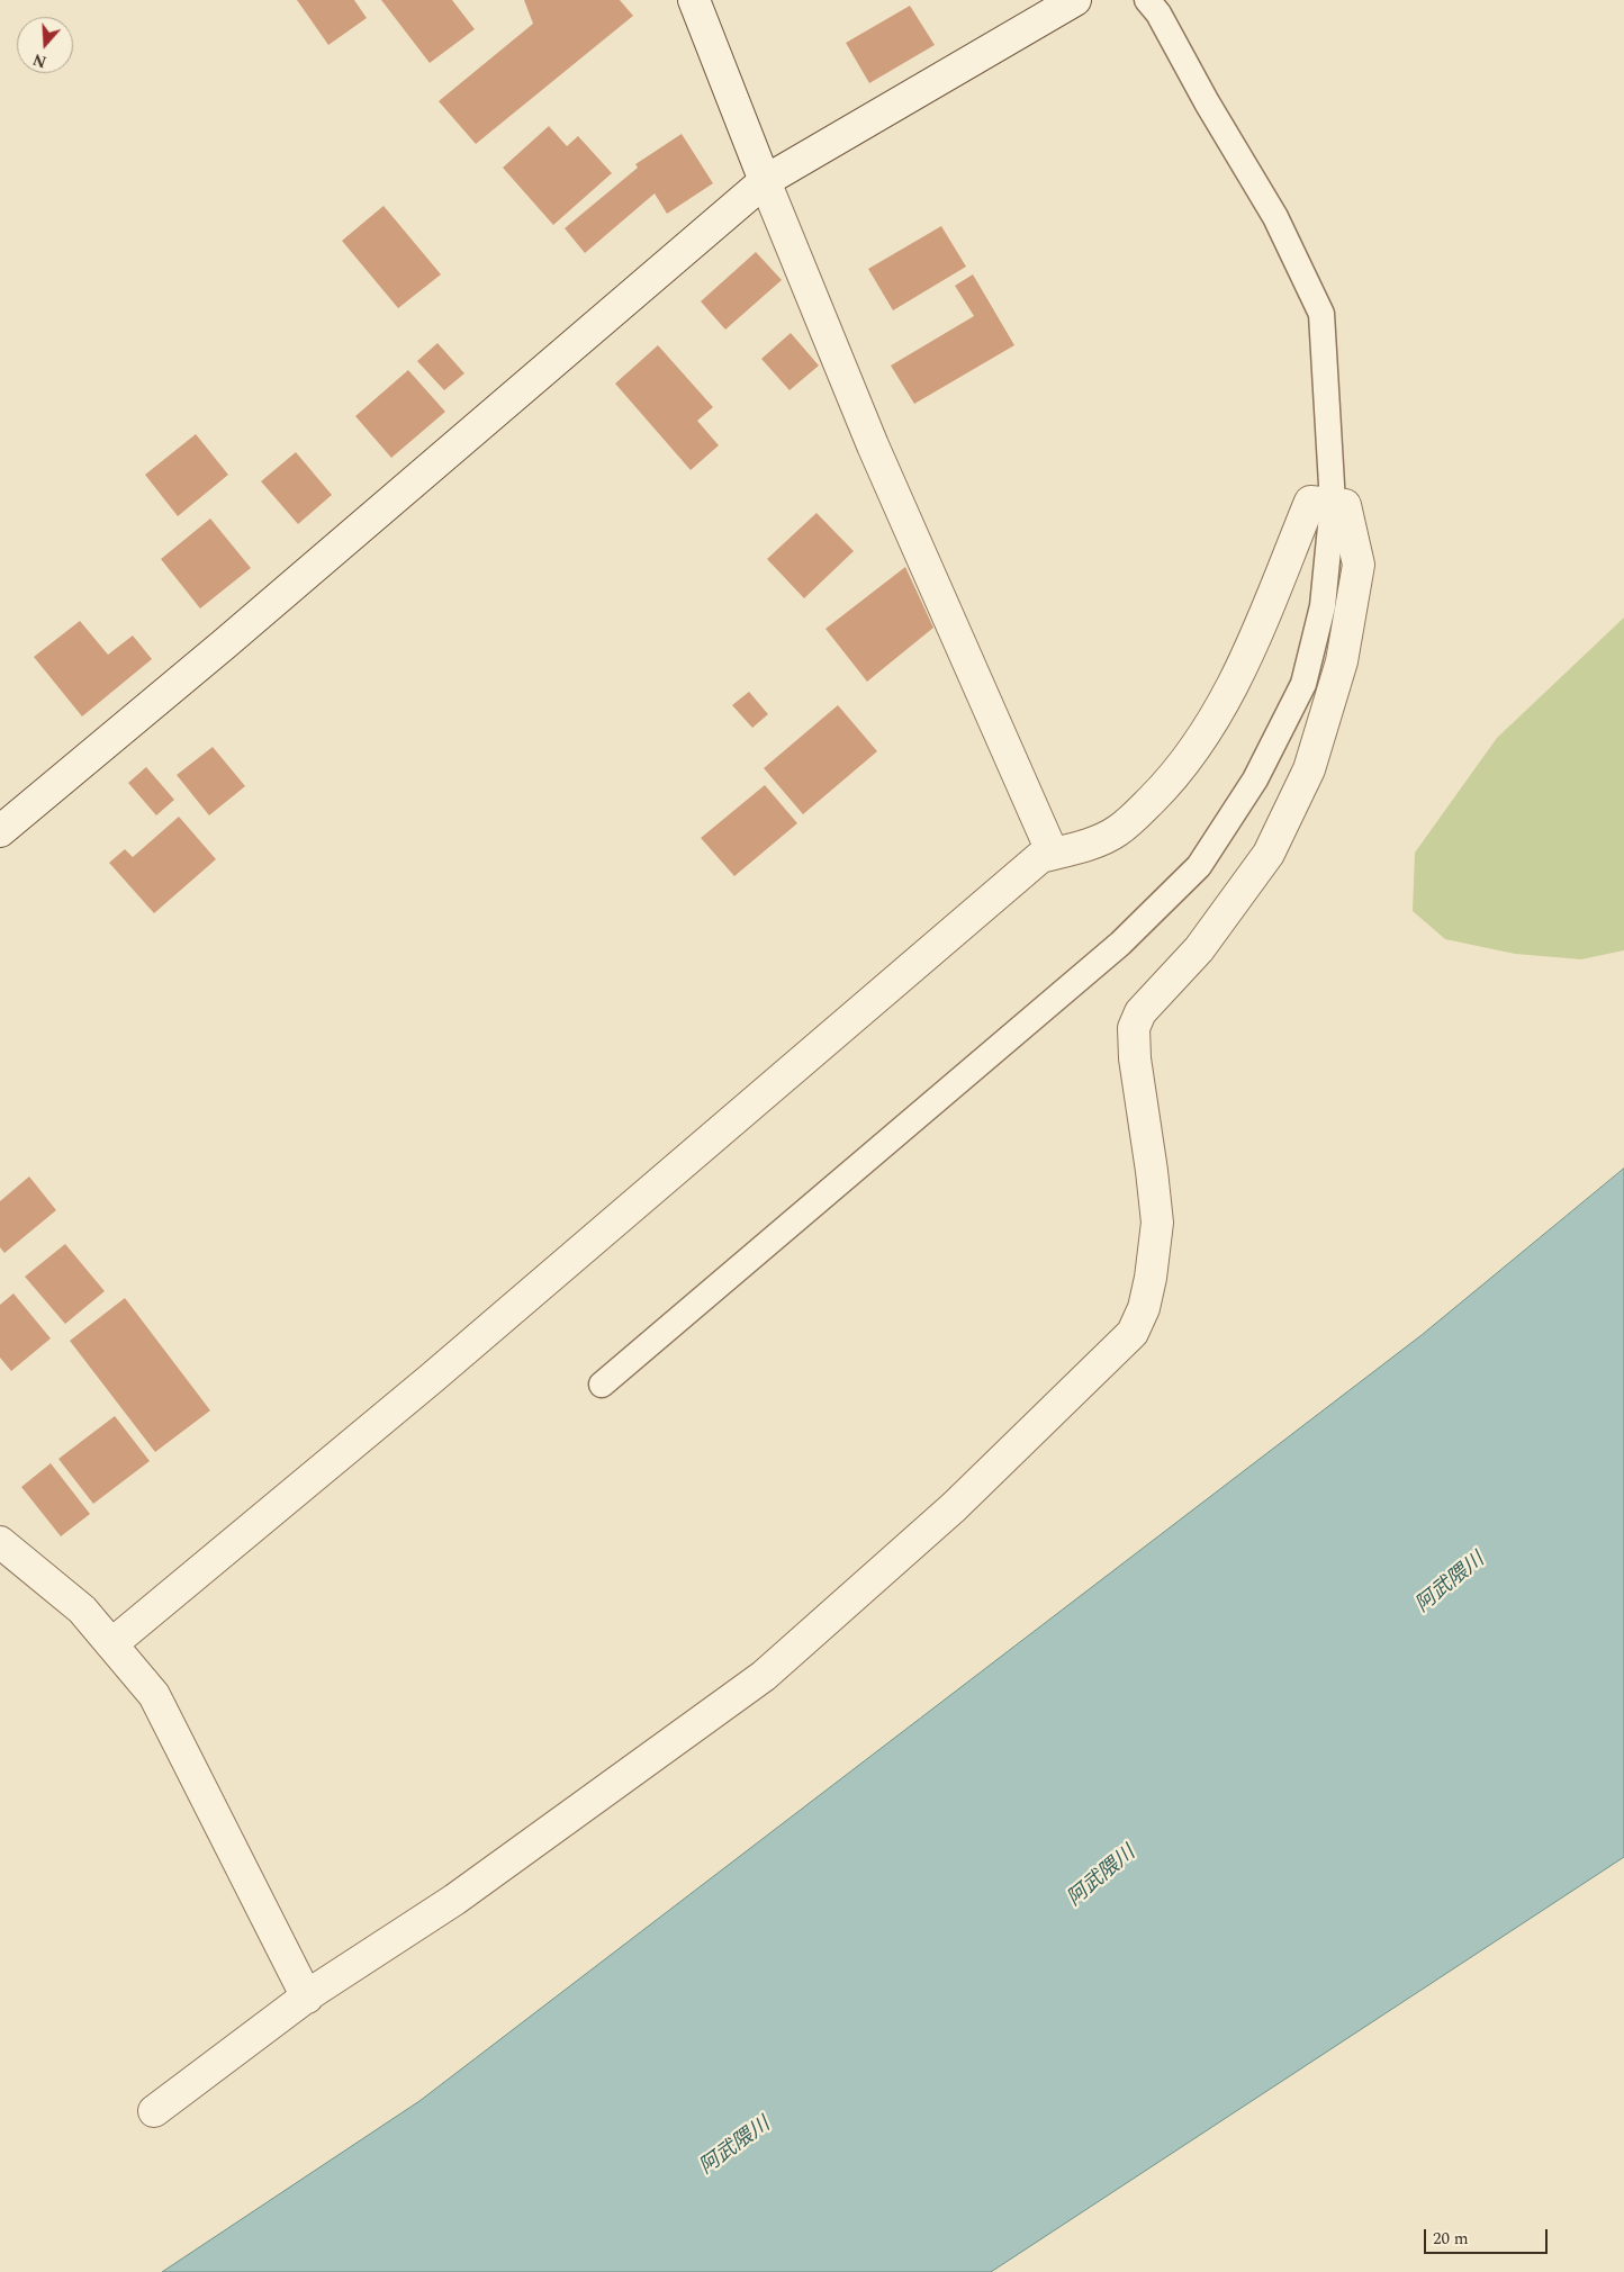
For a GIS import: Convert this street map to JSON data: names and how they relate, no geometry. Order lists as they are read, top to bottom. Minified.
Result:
{"water":["阿武隈川"],"scale_bar":"20 m","north":"bottom"}
